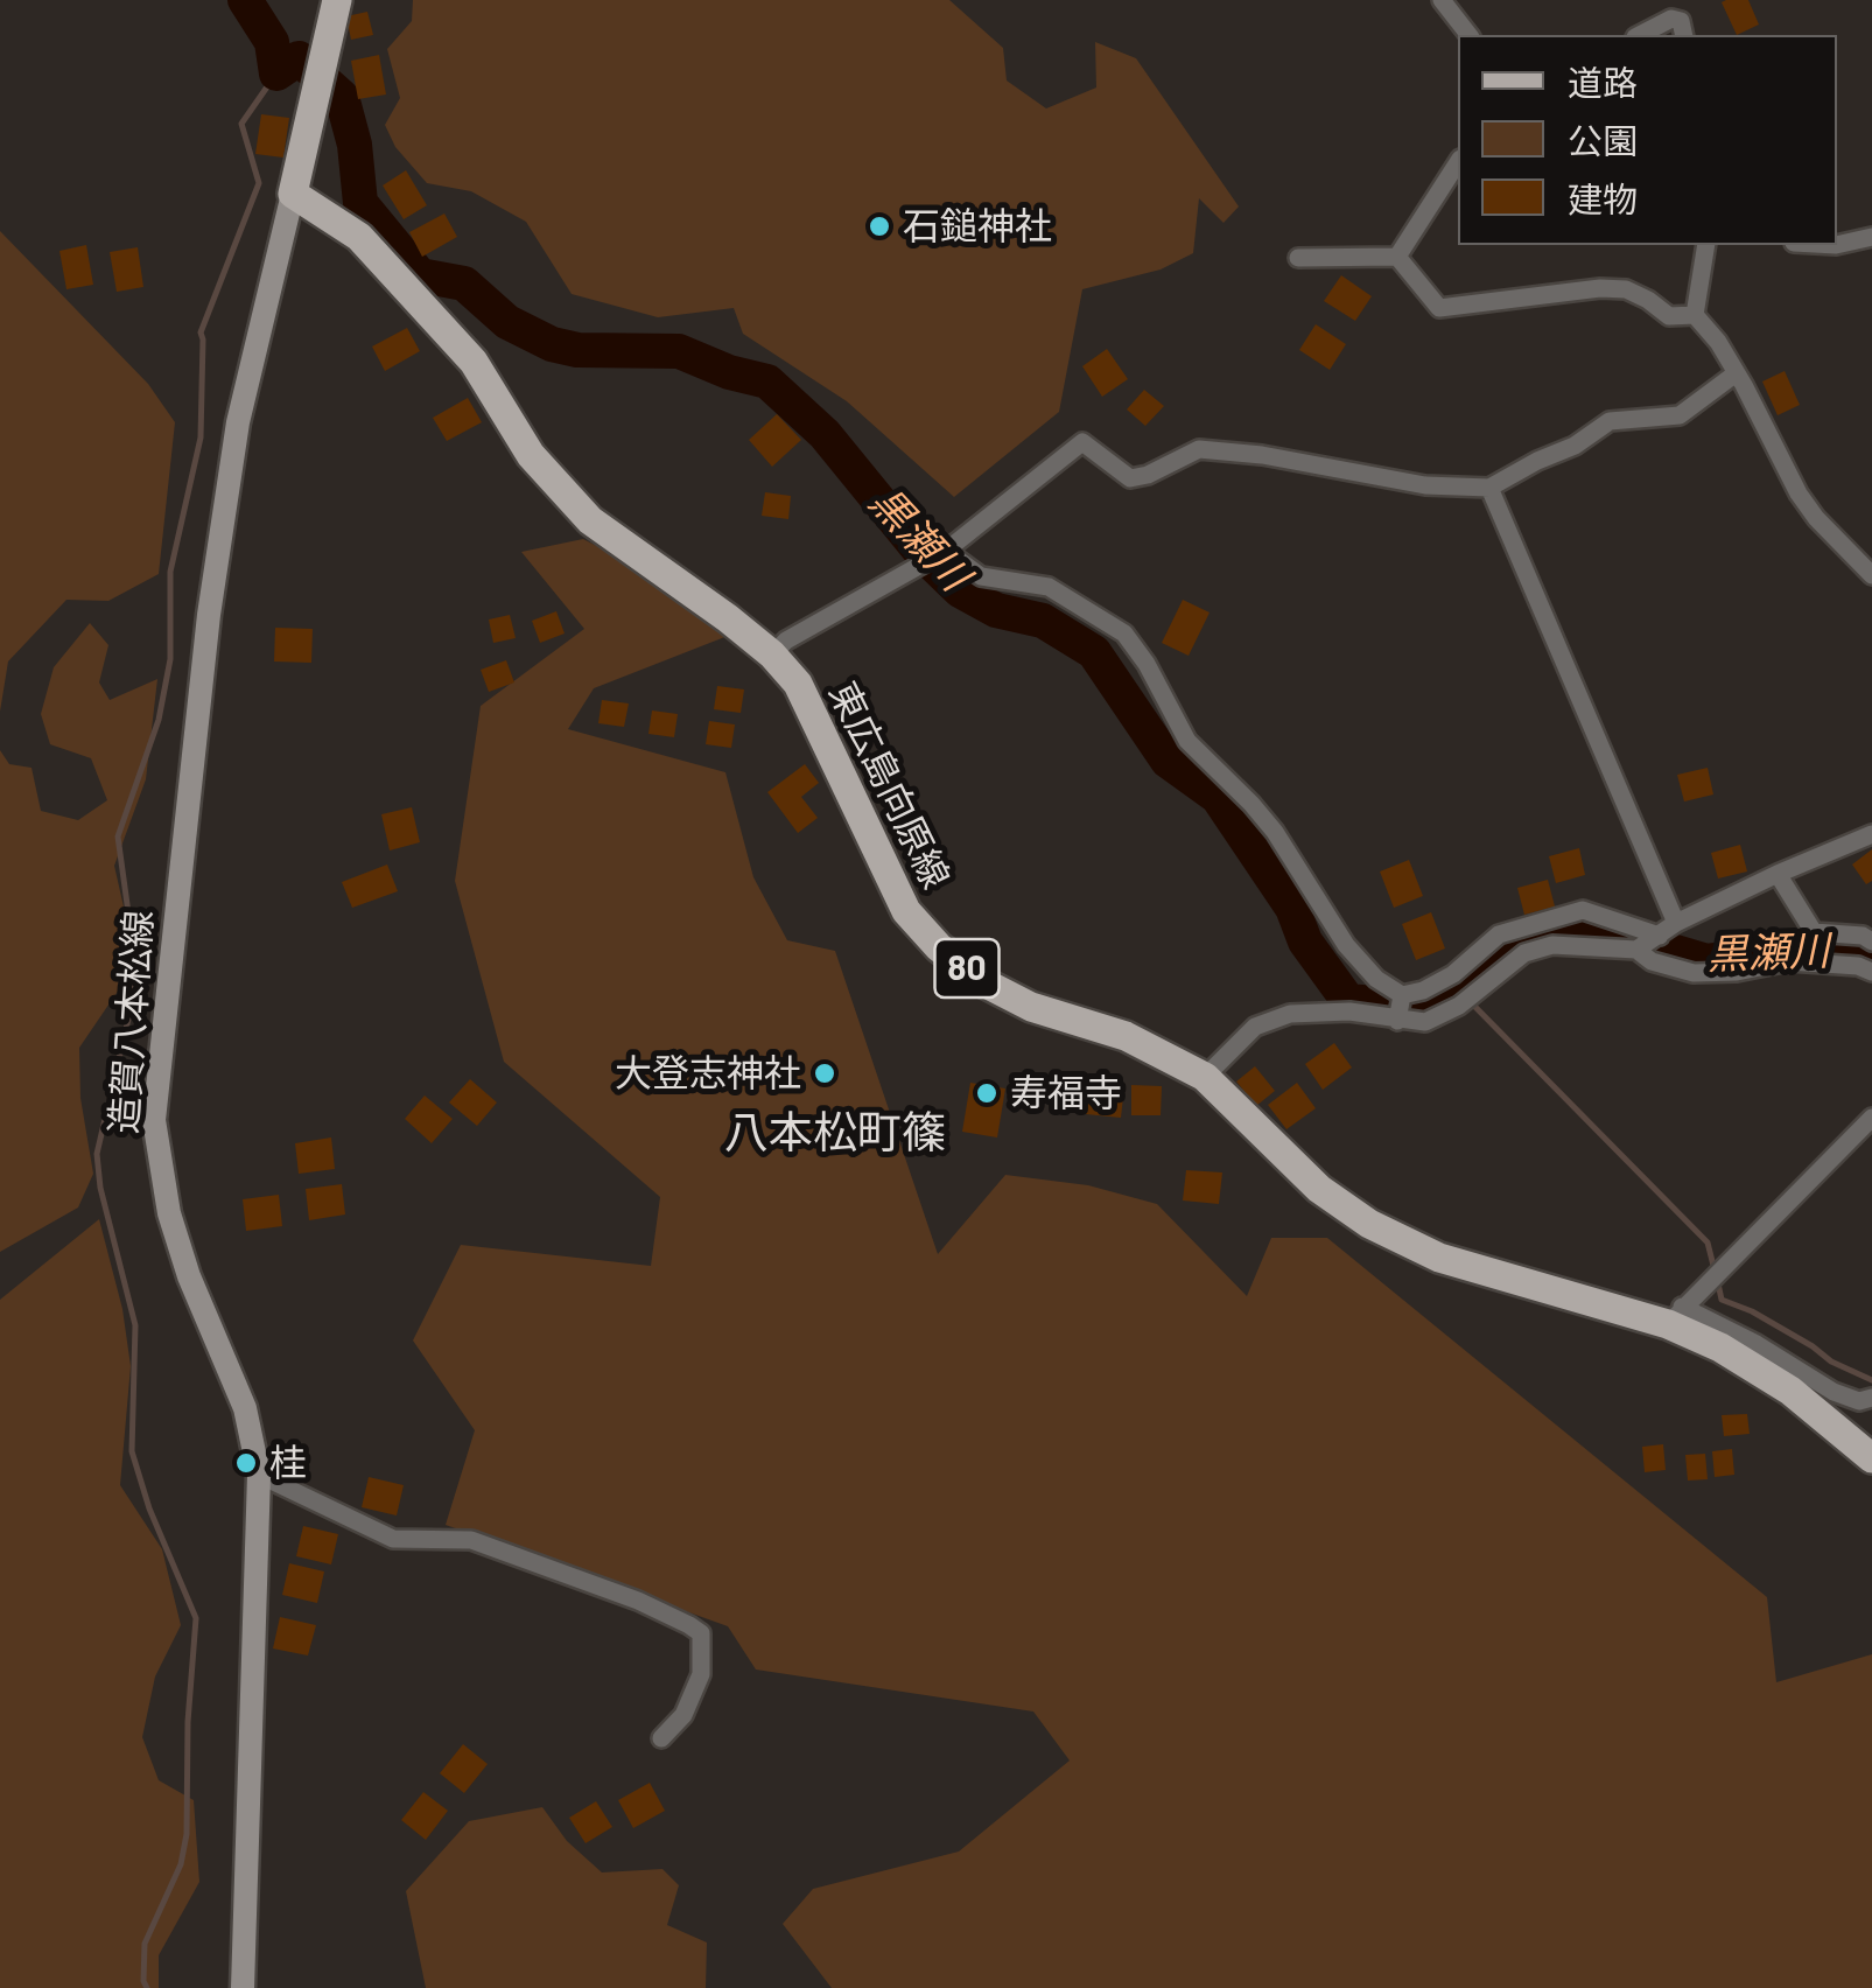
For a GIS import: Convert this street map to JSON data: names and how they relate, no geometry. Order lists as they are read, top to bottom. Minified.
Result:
{"streets":{"main road":["東広島向原線","80","造賀八本松線"]},"crossings":[["東広島向原線","造賀八本松線"]],"districts":["八本松町篠"],"water":["黒瀬川"],"places":["石鎚神社","大登志神社","寿福寺","桂"],"legend":["道路","公園","建物"]}
